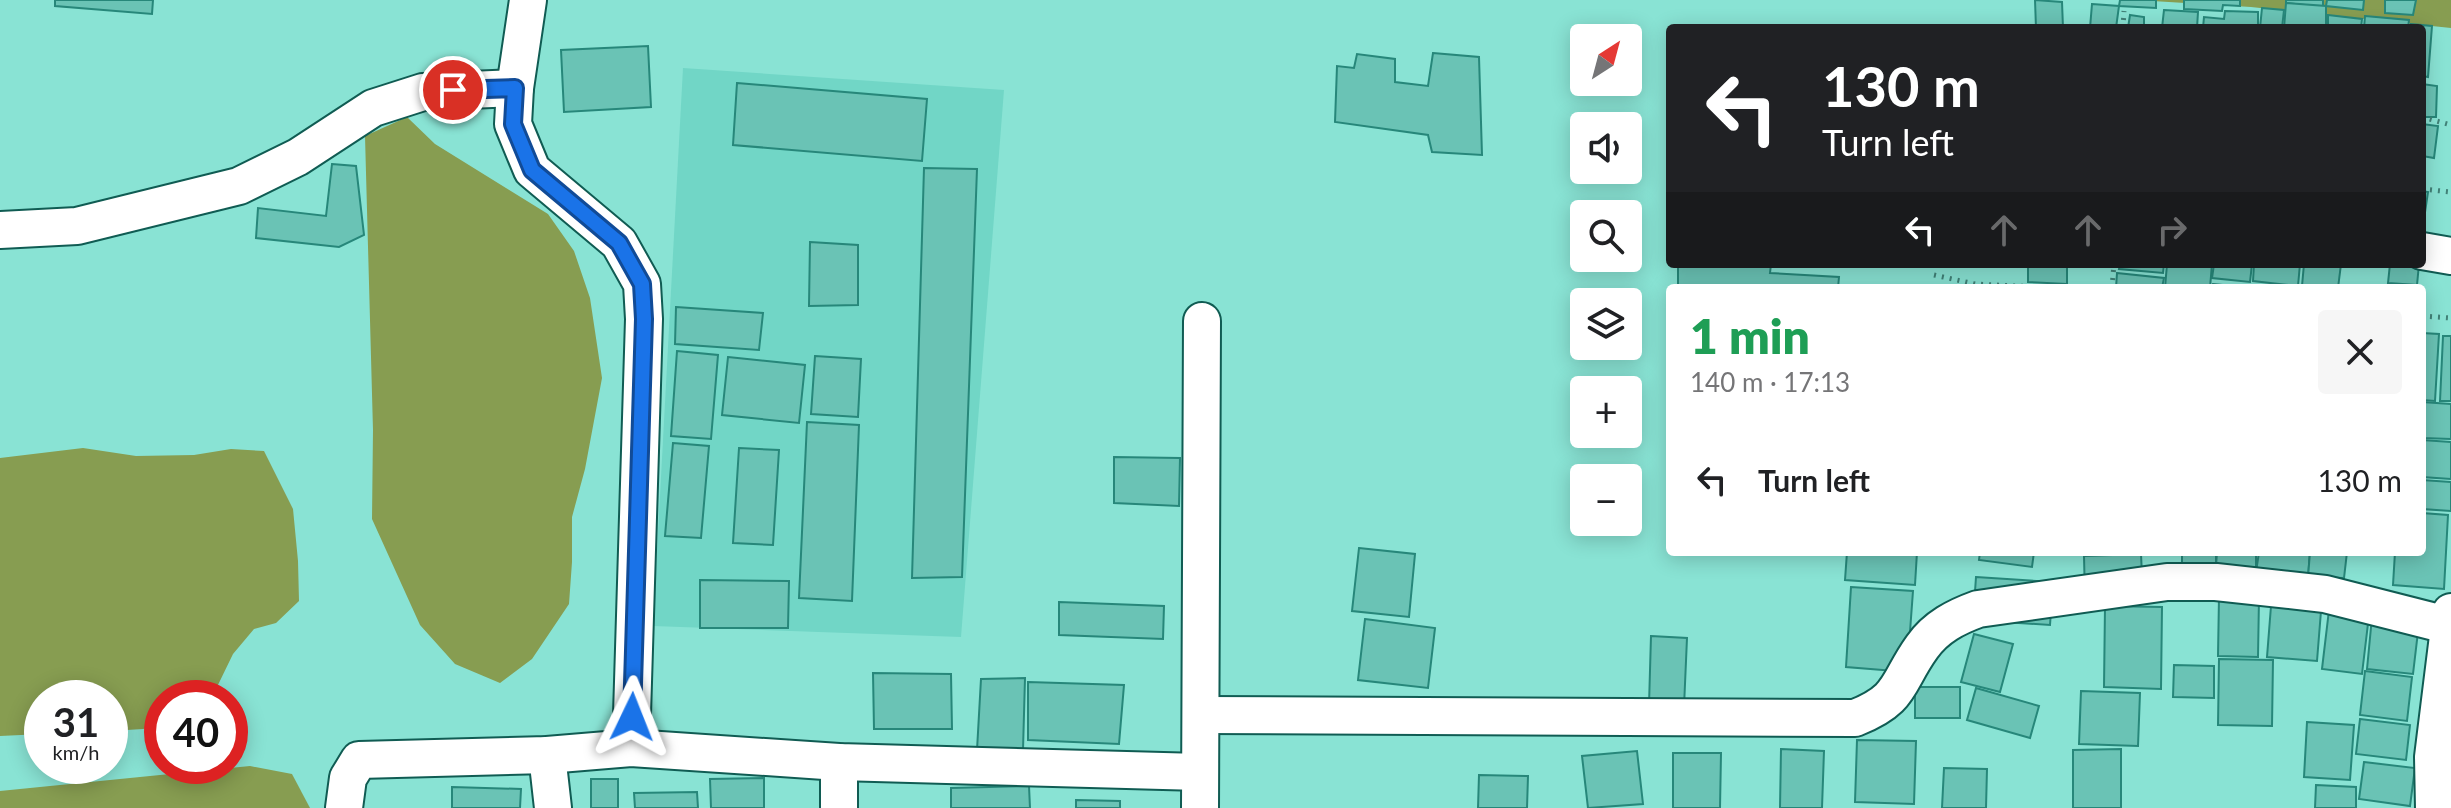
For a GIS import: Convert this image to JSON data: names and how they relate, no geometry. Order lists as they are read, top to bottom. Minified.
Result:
{"north":"top right","page":{"map_buttons":["+","−"],"turn":["130 m","Turn left"],"heading":["1 min","140 m · 17:13"],"list":[{"name":"Turn left","value":"130 m"}],"speed":"31 km/h","limit":"40"}}
